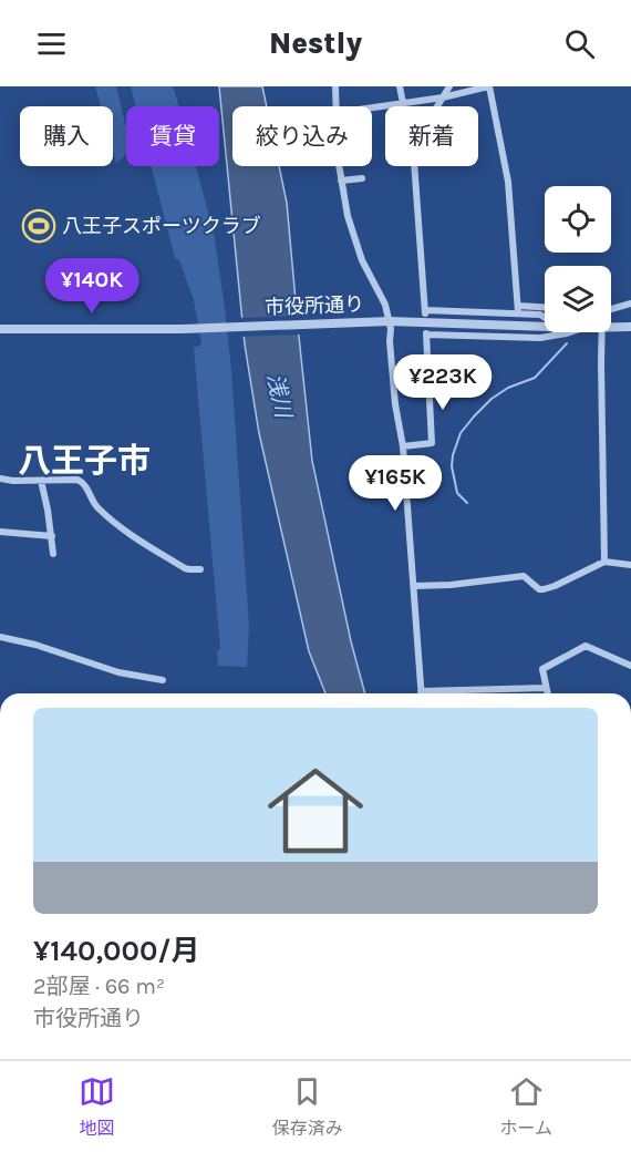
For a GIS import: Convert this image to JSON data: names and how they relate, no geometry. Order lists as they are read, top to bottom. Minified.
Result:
{"streets":{"street":["市役所通り"]},"districts":["八王子市"],"water":["浅川"],"places":{"sports":["八王子スポーツクラブ"]},"page":{"header":"Nestly","chip":["購入","賃貸","絞り込み","新着"],"price":["¥140K","¥223K","¥165K"],"list":[{"name":"¥140,000/月","note":"2部屋 · 66 m² · 市役所通り"}],"tabs":["地図","保存済み","ホーム"]}}
